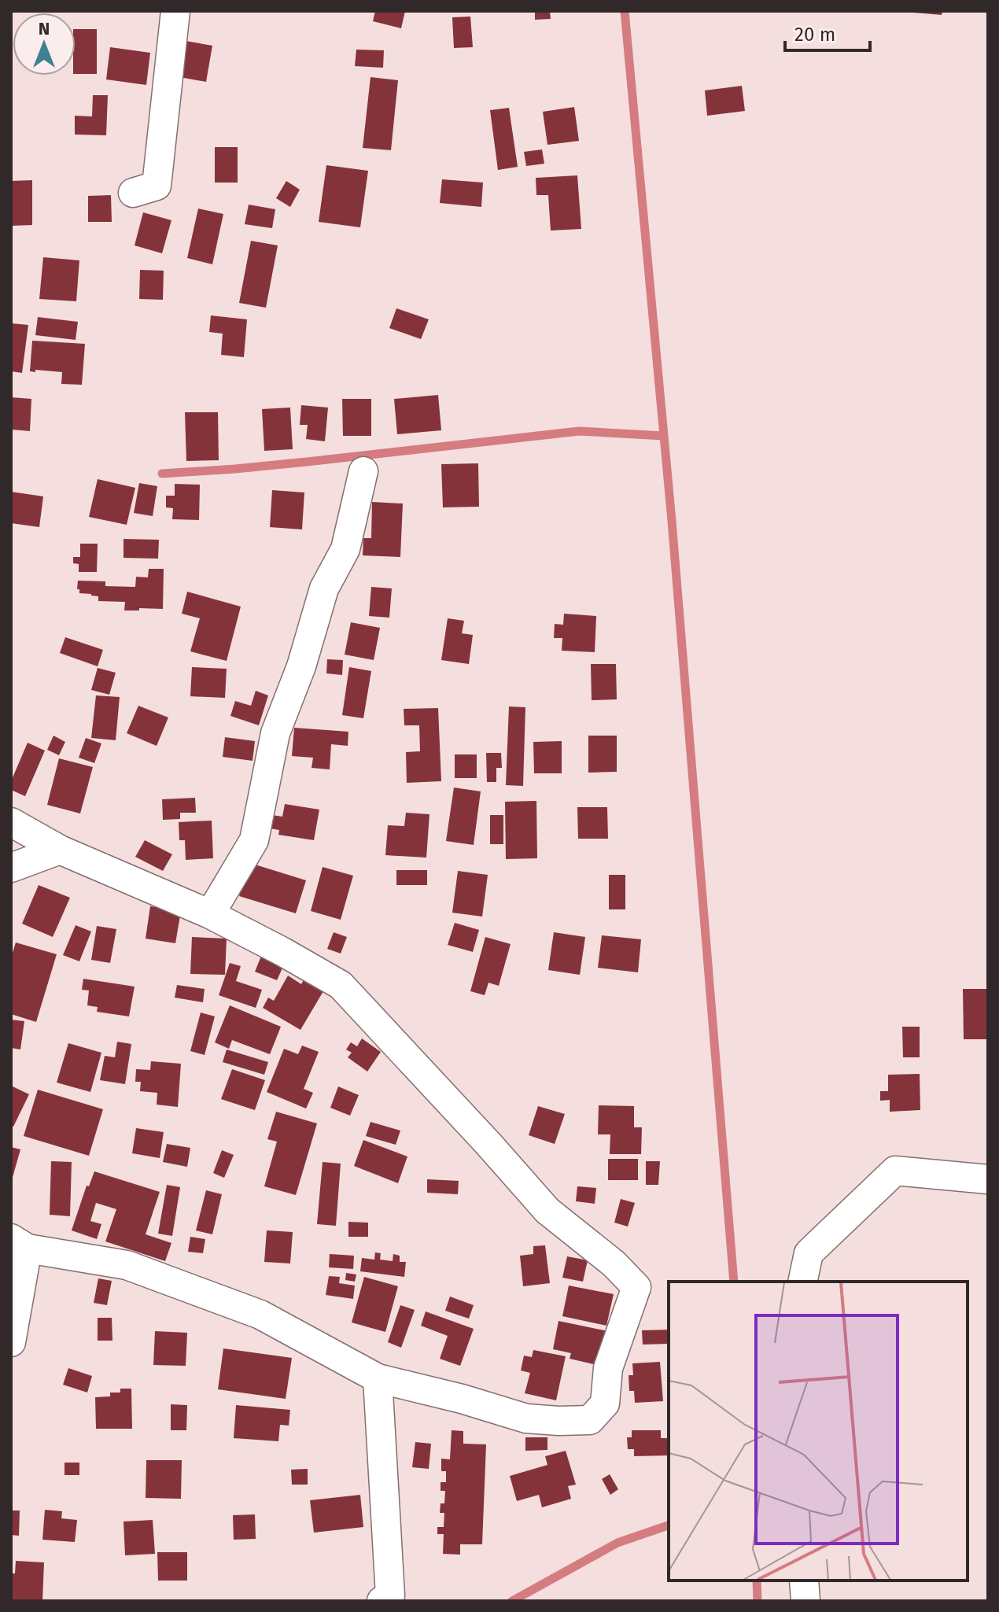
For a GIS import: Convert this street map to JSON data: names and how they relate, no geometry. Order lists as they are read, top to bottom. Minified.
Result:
{"scale_bar":"20 m","north":"top"}
